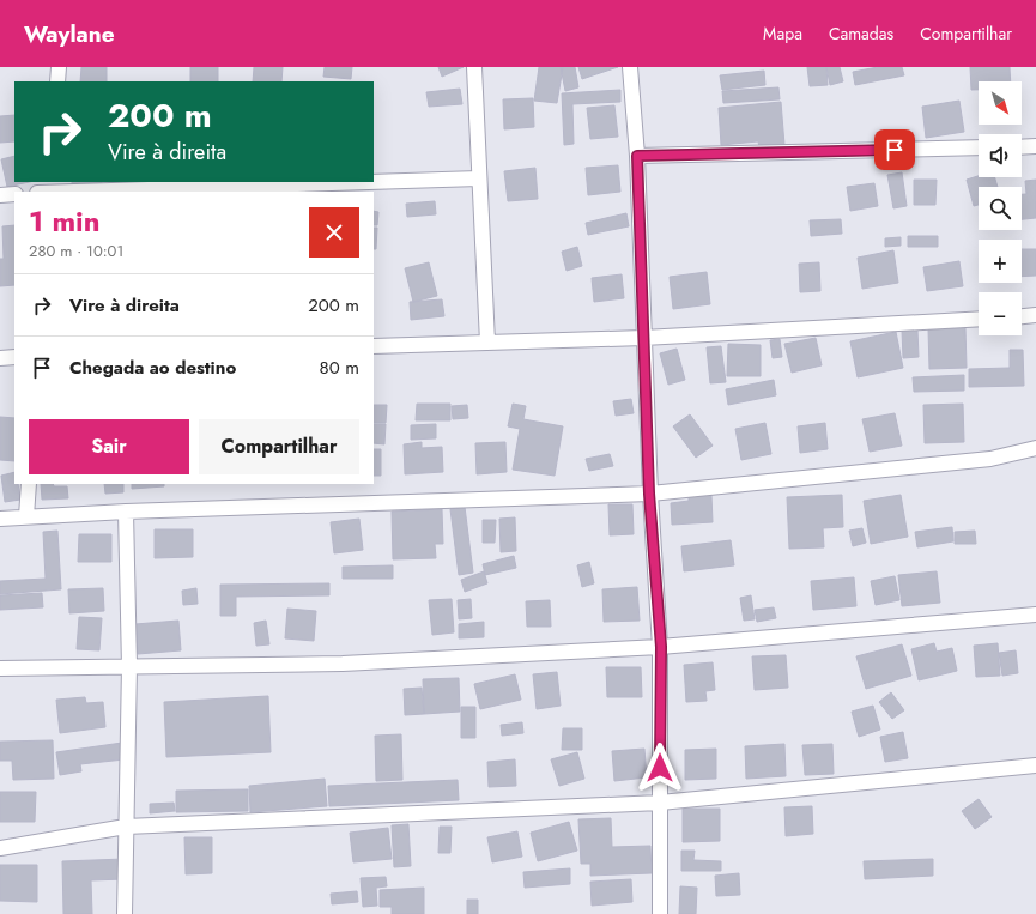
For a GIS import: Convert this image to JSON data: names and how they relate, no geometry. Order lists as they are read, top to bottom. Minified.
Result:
{"north":"bottom right","page":{"header":"Waylane","nav":["Mapa","Camadas","Compartilhar"],"map_buttons":["+","−"],"turn":["200 m","Vire à direita"],"heading":["1 min","280 m · 10:01"],"list":[{"name":"Vire à direita","value":"200 m"},{"name":"Chegada ao destino","value":"80 m"}],"buttons":["Sair","Compartilhar"]}}
